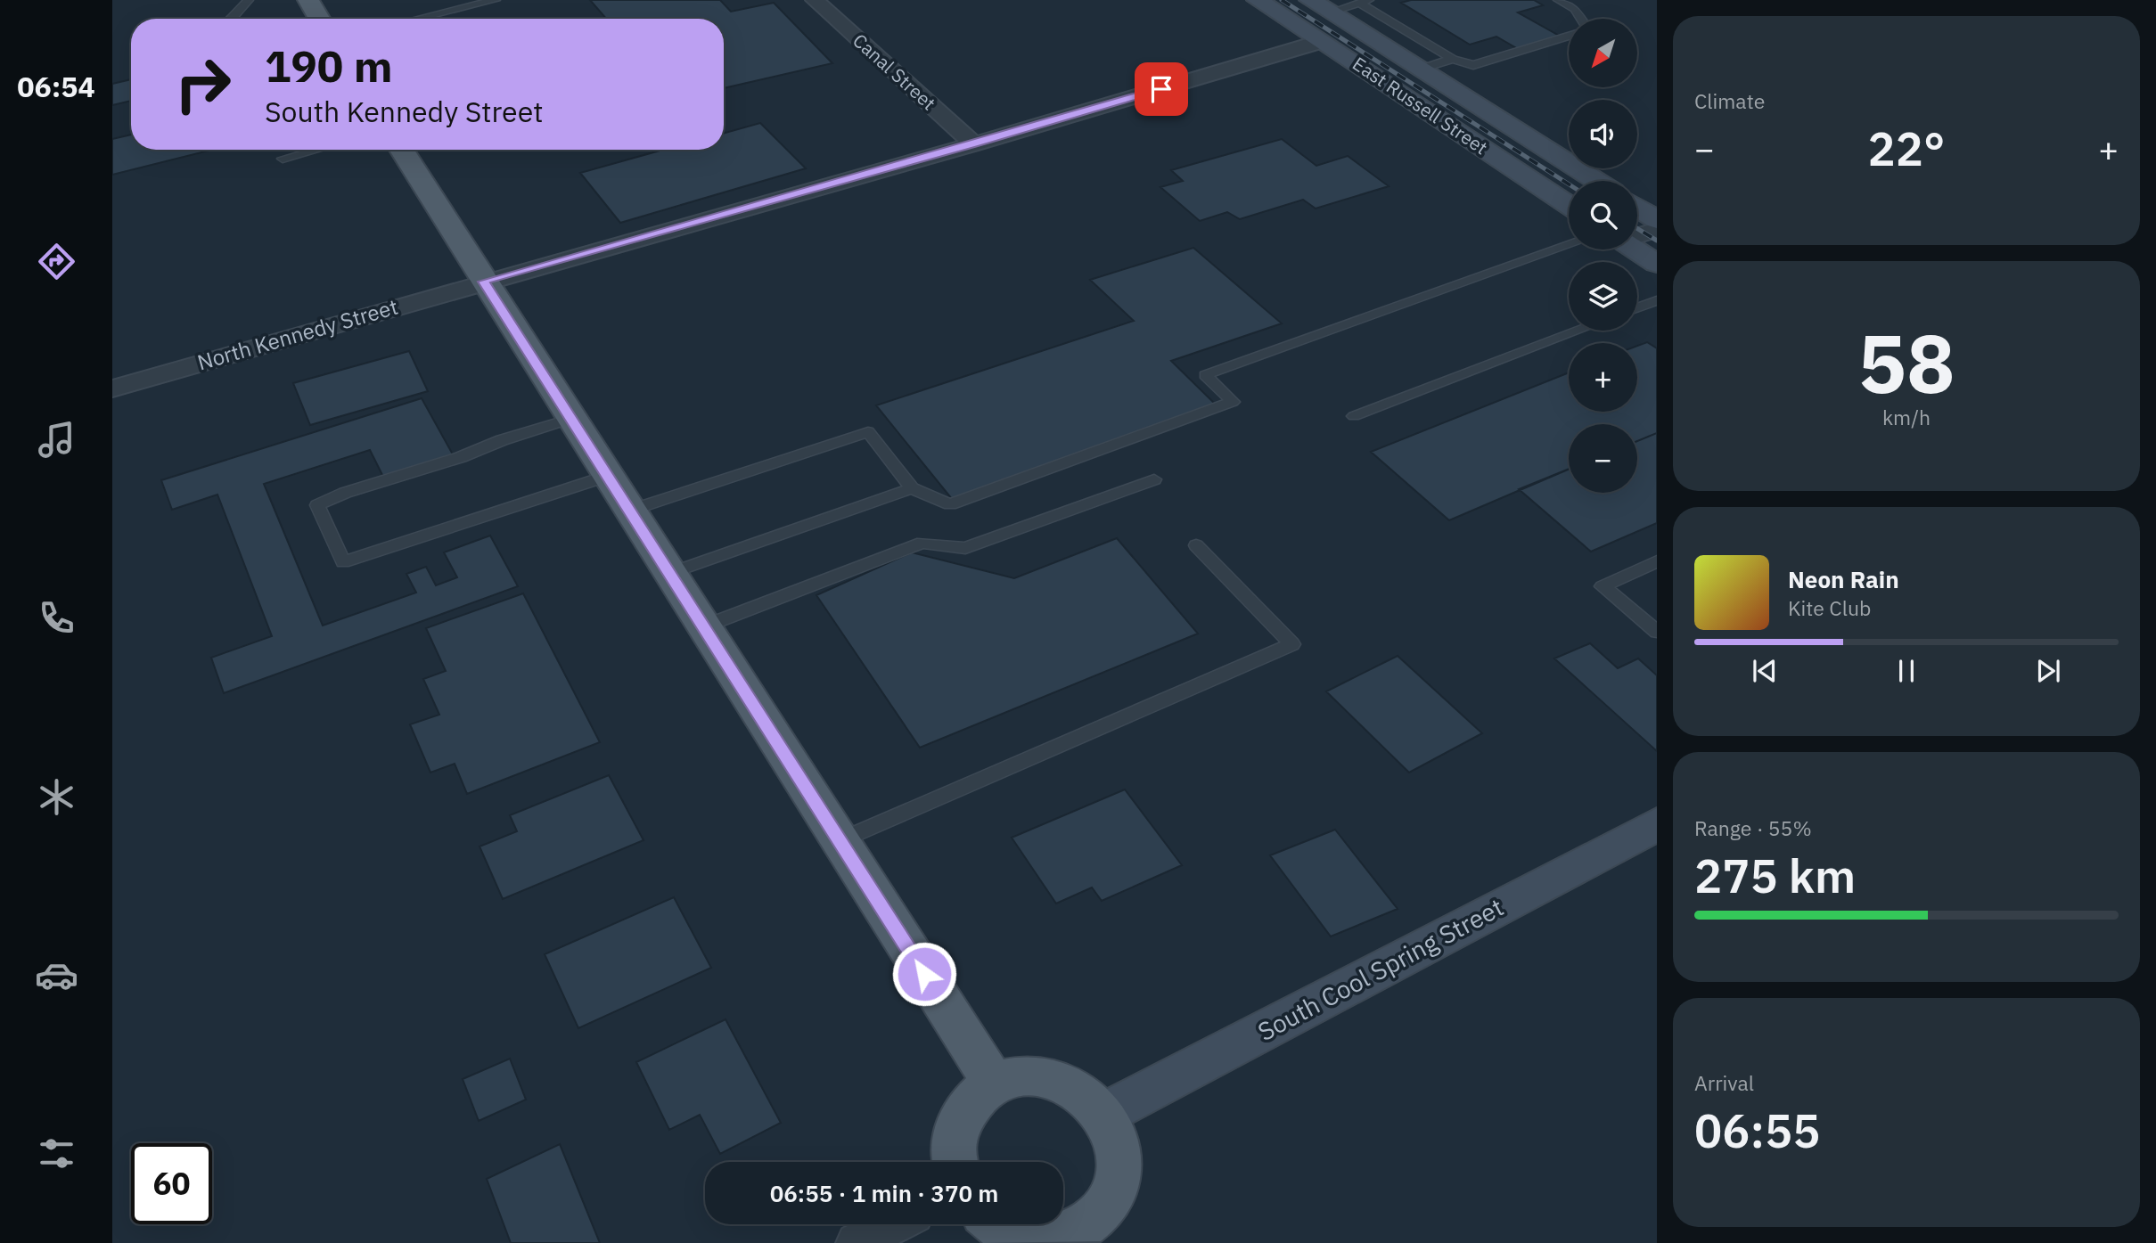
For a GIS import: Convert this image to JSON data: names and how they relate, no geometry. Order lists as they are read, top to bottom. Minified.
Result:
{"streets":{"main road":["East Russell Street","South Cool Spring Street"],"street":["Canal Street","North Kennedy Street"]},"crossings":[["Canal Street","North Kennedy Street"],["East Russell Street","North Kennedy Street"]],"north":"bottom left","page":{"tabs":"06:54","tile":["Climate",["58","km/h"],["Range · 55%","275 km"],["Arrival","06:55"]],"map_buttons":["+","−"],"turn":["190 m","South Kennedy Street"],"heat":["−","22°","+"],"song":["Neon Rain","Kite Club"],"limit":"60","trip":"06:55 · 1 min · 370 m"}}
